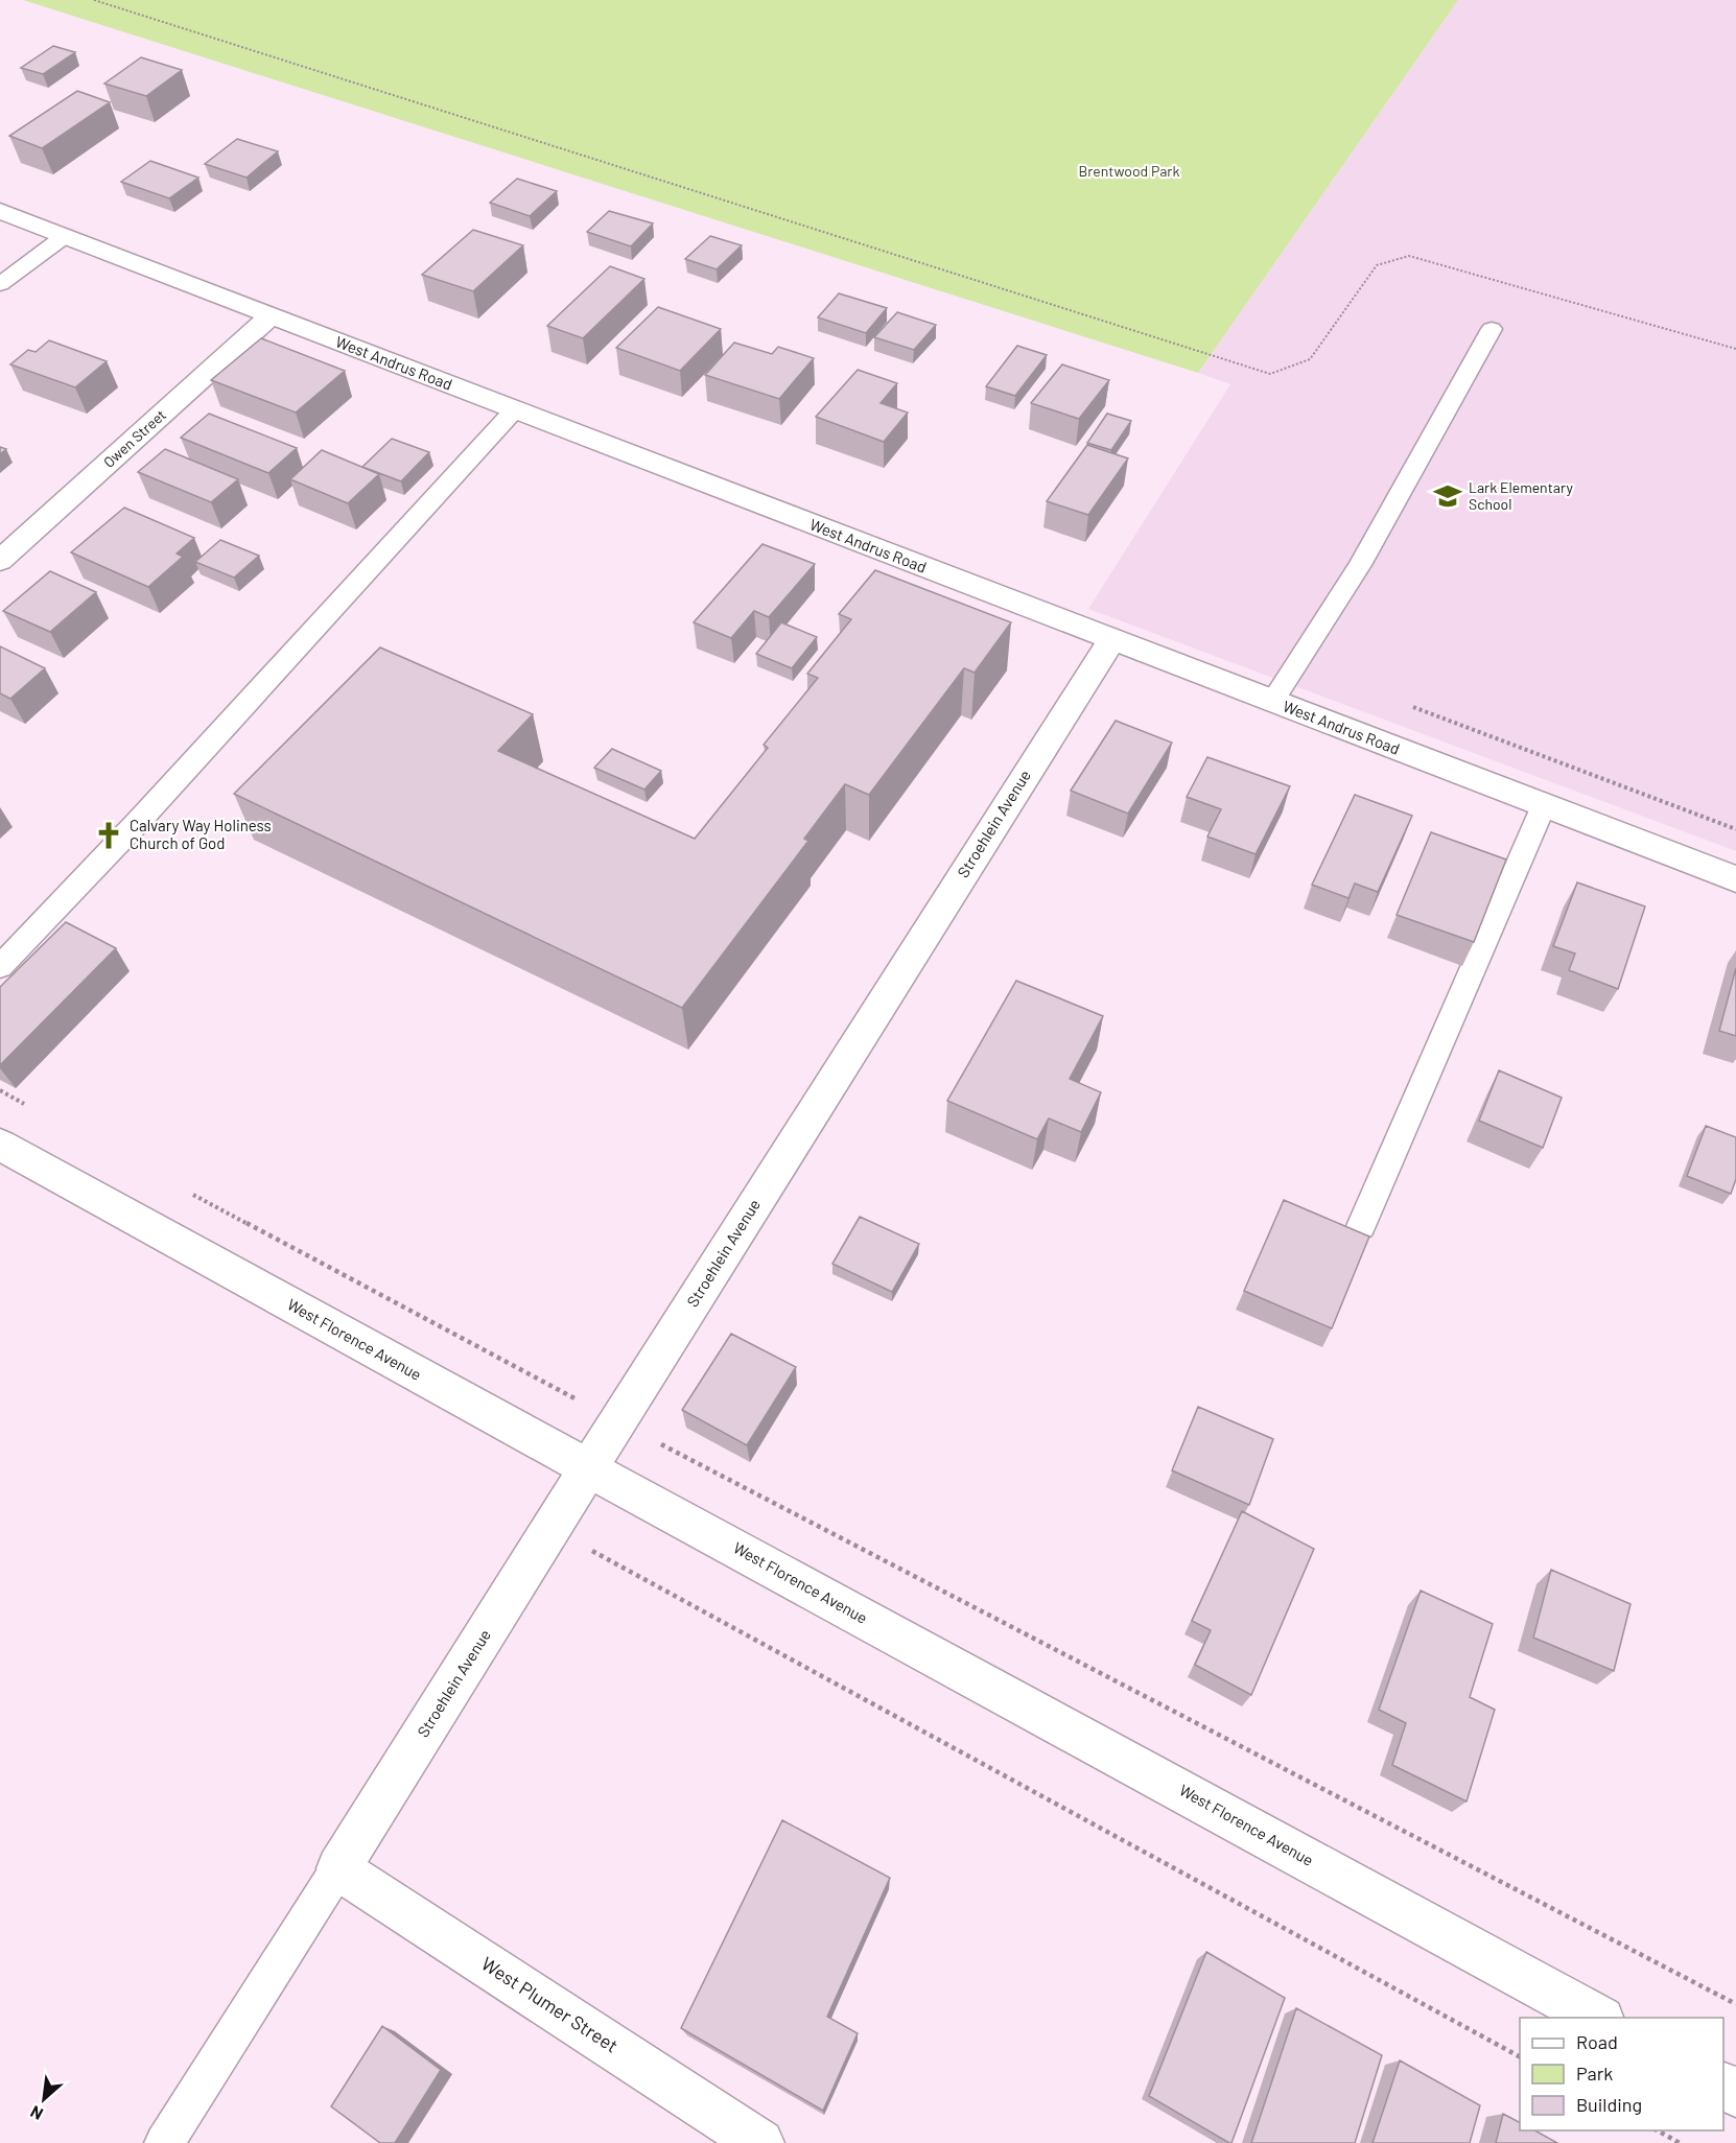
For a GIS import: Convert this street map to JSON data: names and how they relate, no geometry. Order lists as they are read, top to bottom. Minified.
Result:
{"streets":{"street":["West Andrus Road","Owen Street","Stroehlein Avenue","West Florence Avenue","West Plumer Street"]},"crossings":[["West Andrus Road","Owen Street"],["West Andrus Road","Stroehlein Avenue"],["Stroehlein Avenue","West Florence Avenue"],["Stroehlein Avenue","West Plumer Street"]],"parks":["Brentwood Park"],"places":{"school or university":["Lark Elementary School"],"church":["Calvary Way Holiness Church of God"]},"legend":["Road","Park","Building"],"north":"bottom left"}
